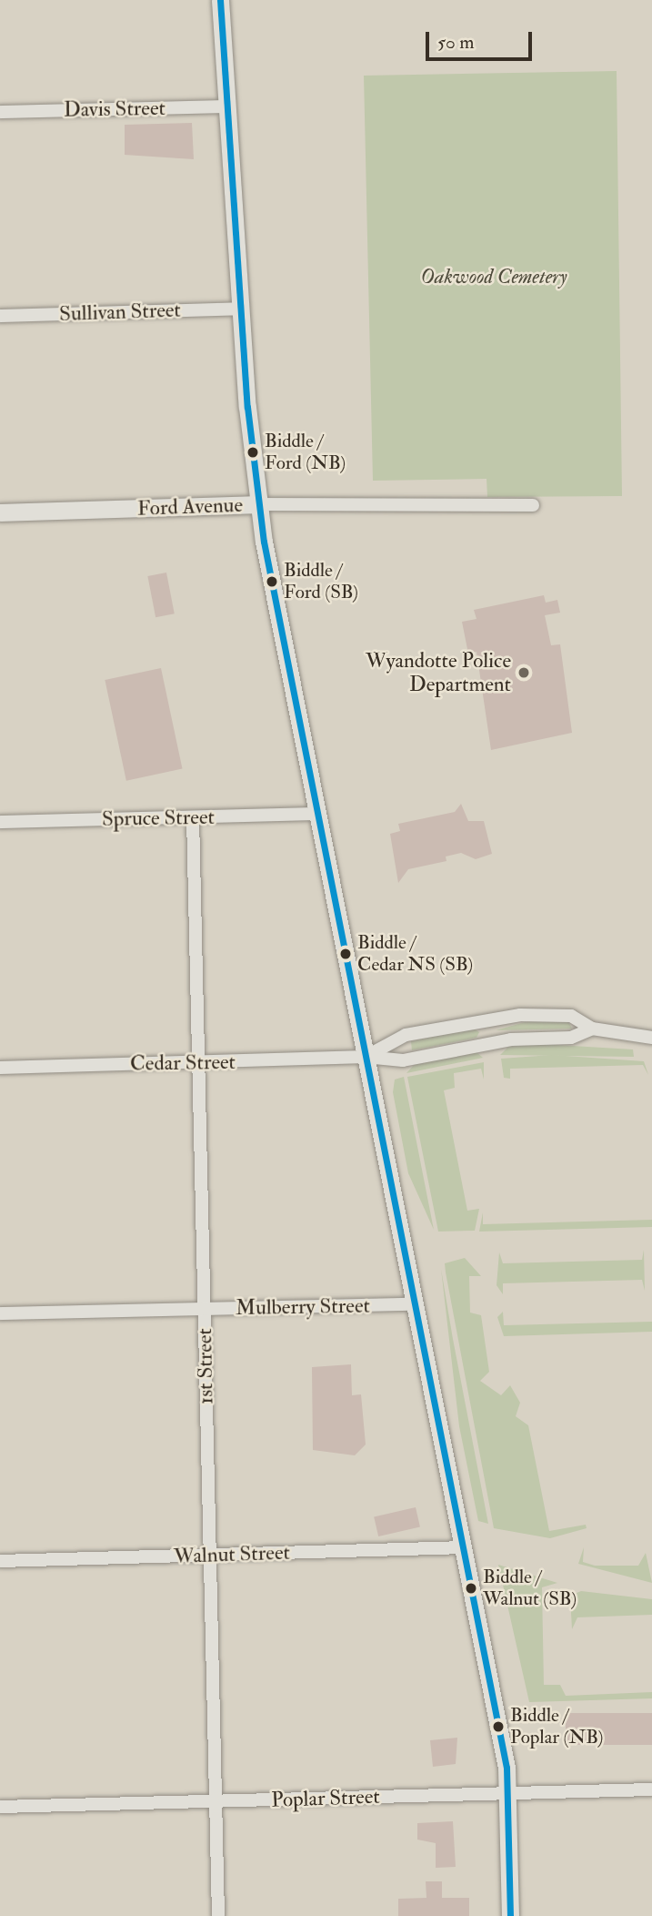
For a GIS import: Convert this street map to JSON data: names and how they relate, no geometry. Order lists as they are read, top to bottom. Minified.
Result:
{"streets":{"main road":["Ford Avenue"],"street":["Davis Street","Sullivan Street","Spruce Street","Cedar Street","Mulberry Street","1st Street","Walnut Street","Poplar Street"]},"crossings":[["Spruce Street","1st Street"],["Cedar Street","1st Street"],["Mulberry Street","1st Street"],["1st Street","Walnut Street"],["1st Street","Poplar Street"]],"parks":["Oakwood Cemetery"],"places":["Biddle / Ford (NB)","Biddle / Ford (SB)","Wyandotte Police Department","Biddle / Cedar NS (SB)","Biddle / Walnut (SB)","Biddle / Poplar (NB)"],"scale_bar":"50 m"}
